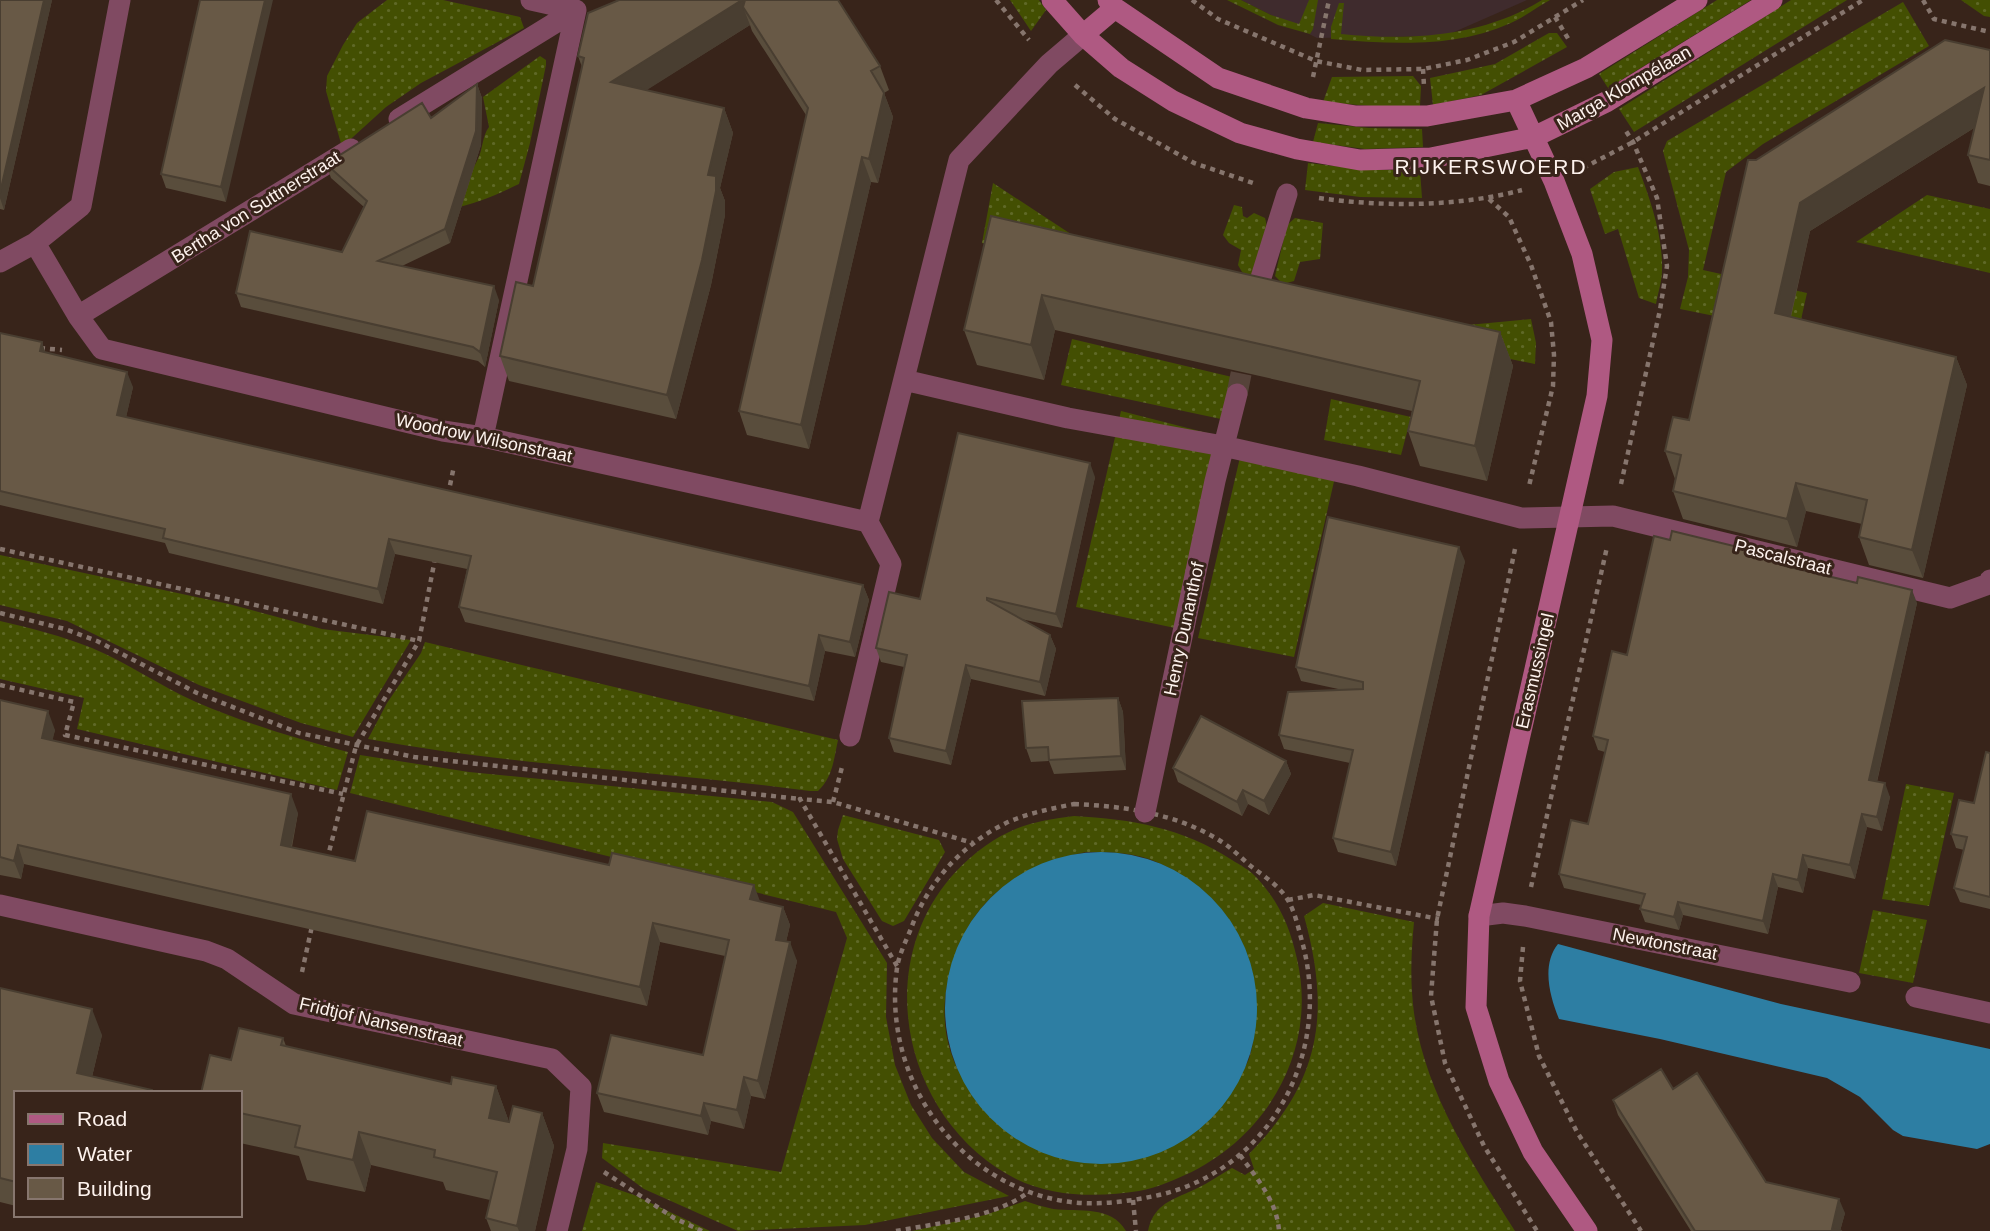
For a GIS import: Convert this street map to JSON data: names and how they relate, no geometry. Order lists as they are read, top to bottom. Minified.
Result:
{"streets":{"street":["Marga Klompélaan","Bertha von Suttnerstraat","Woodrow Wilsonstraat","Pascalstraat","Henry Dunanthof","Erasmussingel","Newtonstraat","Fridtjof Nansenstraat"]},"crossings":[["Marga Klompélaan","Erasmussingel"],["Pascalstraat","Erasmussingel"],["Erasmussingel","Newtonstraat"]],"districts":["RIJKERSWOERD"],"legend":["Road","Water","Building"]}
